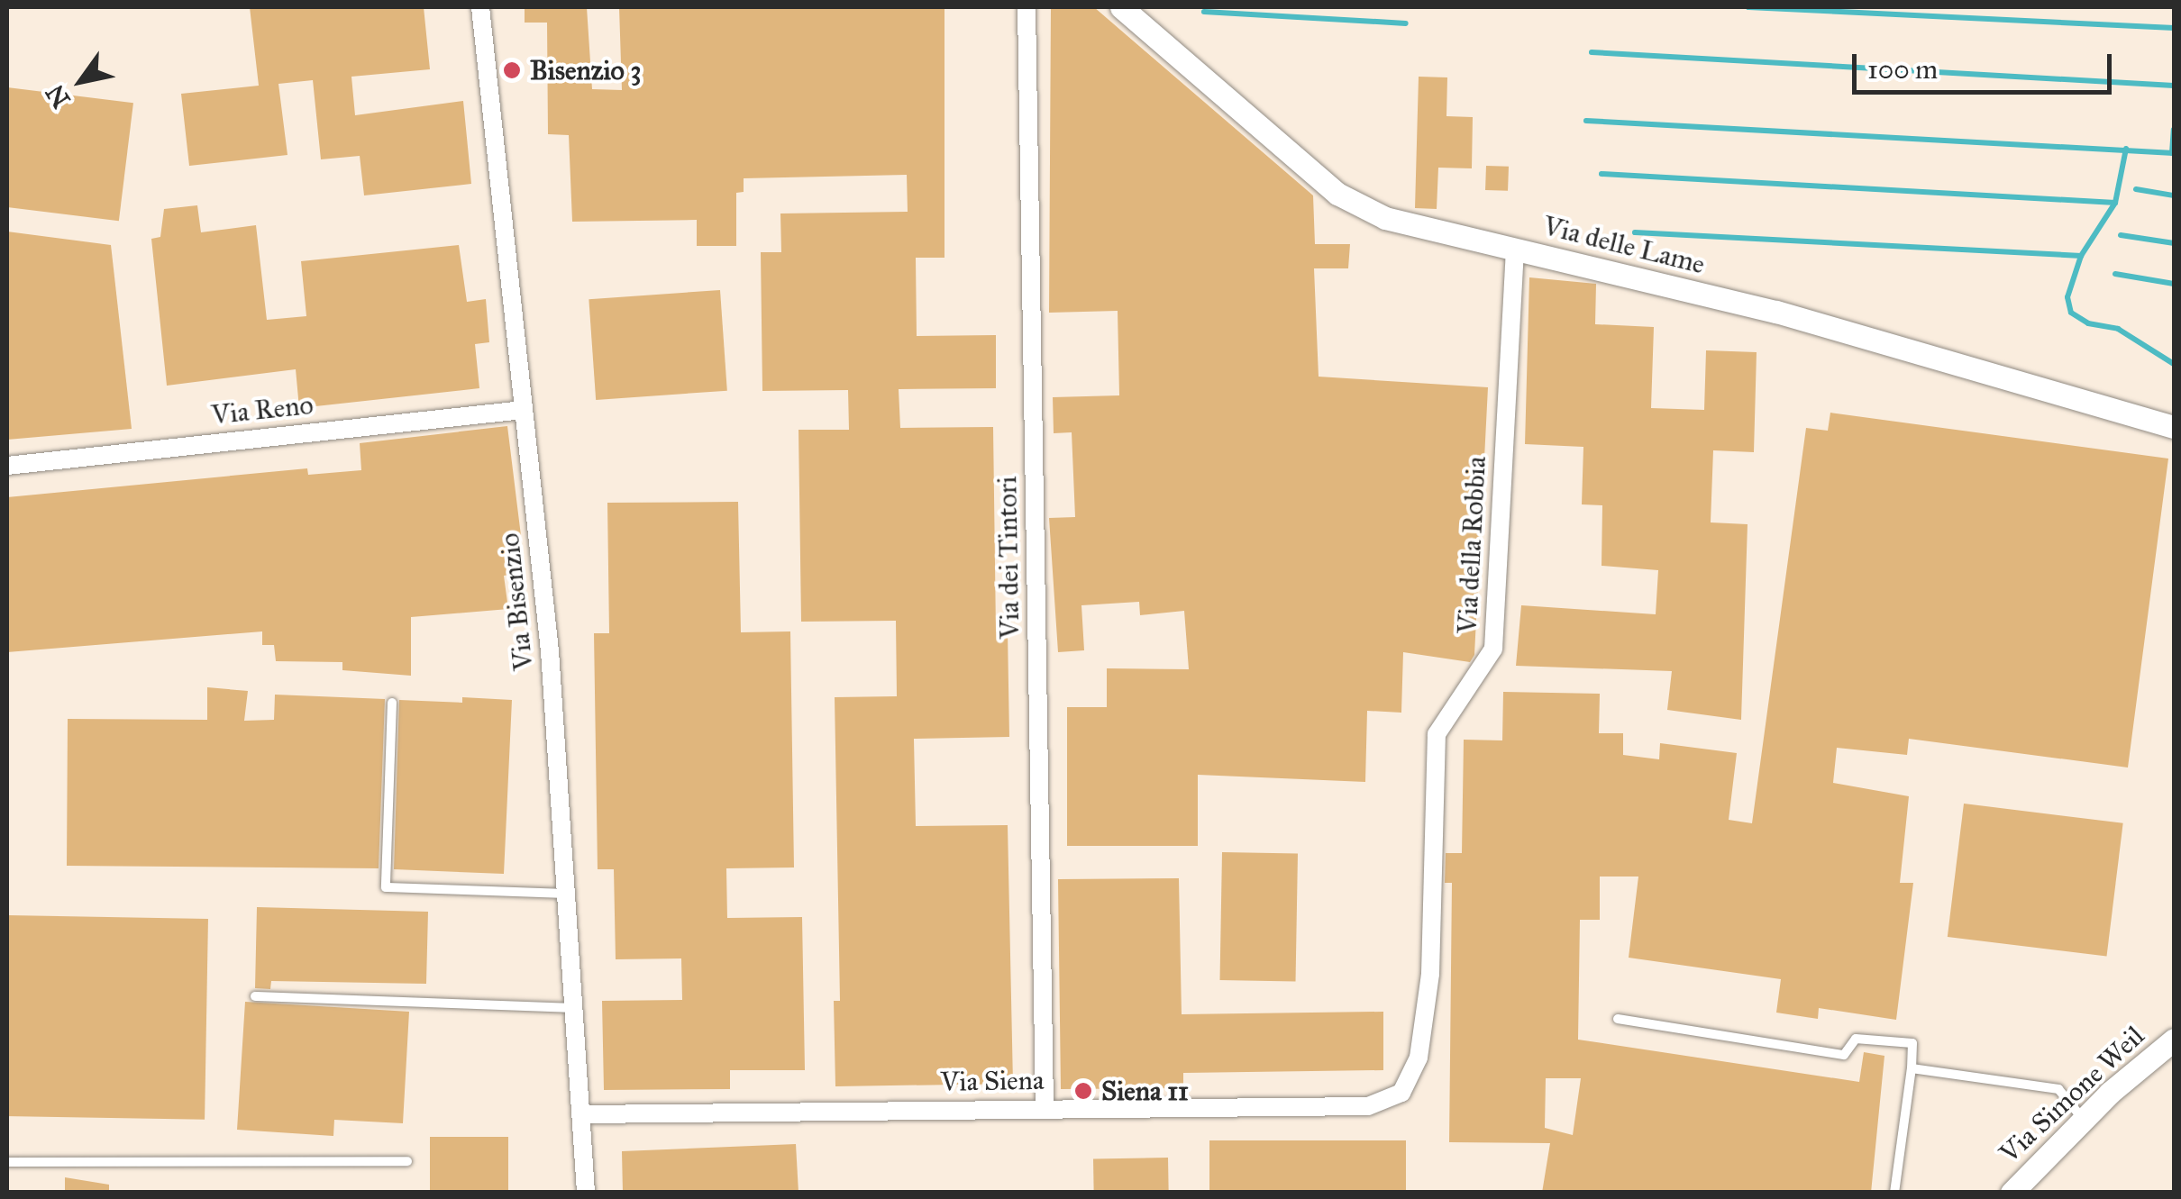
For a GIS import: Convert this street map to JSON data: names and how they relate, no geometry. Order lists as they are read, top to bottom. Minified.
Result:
{"streets":{"street":["Via delle Lame","Via Reno","Via della Robbia","Via dei Tintori","Via Bisenzio","Via Siena","Via Simone Weil"]},"crossings":[["Via delle Lame","Via della Robbia"],["Via Reno","Via Bisenzio"],["Via della Robbia","Via Siena"],["Via dei Tintori","Via Siena"],["Via Bisenzio","Via Siena"]],"places":["Bisenzio 3","Siena 11"],"scale_bar":"100 m","north":"bottom left"}
